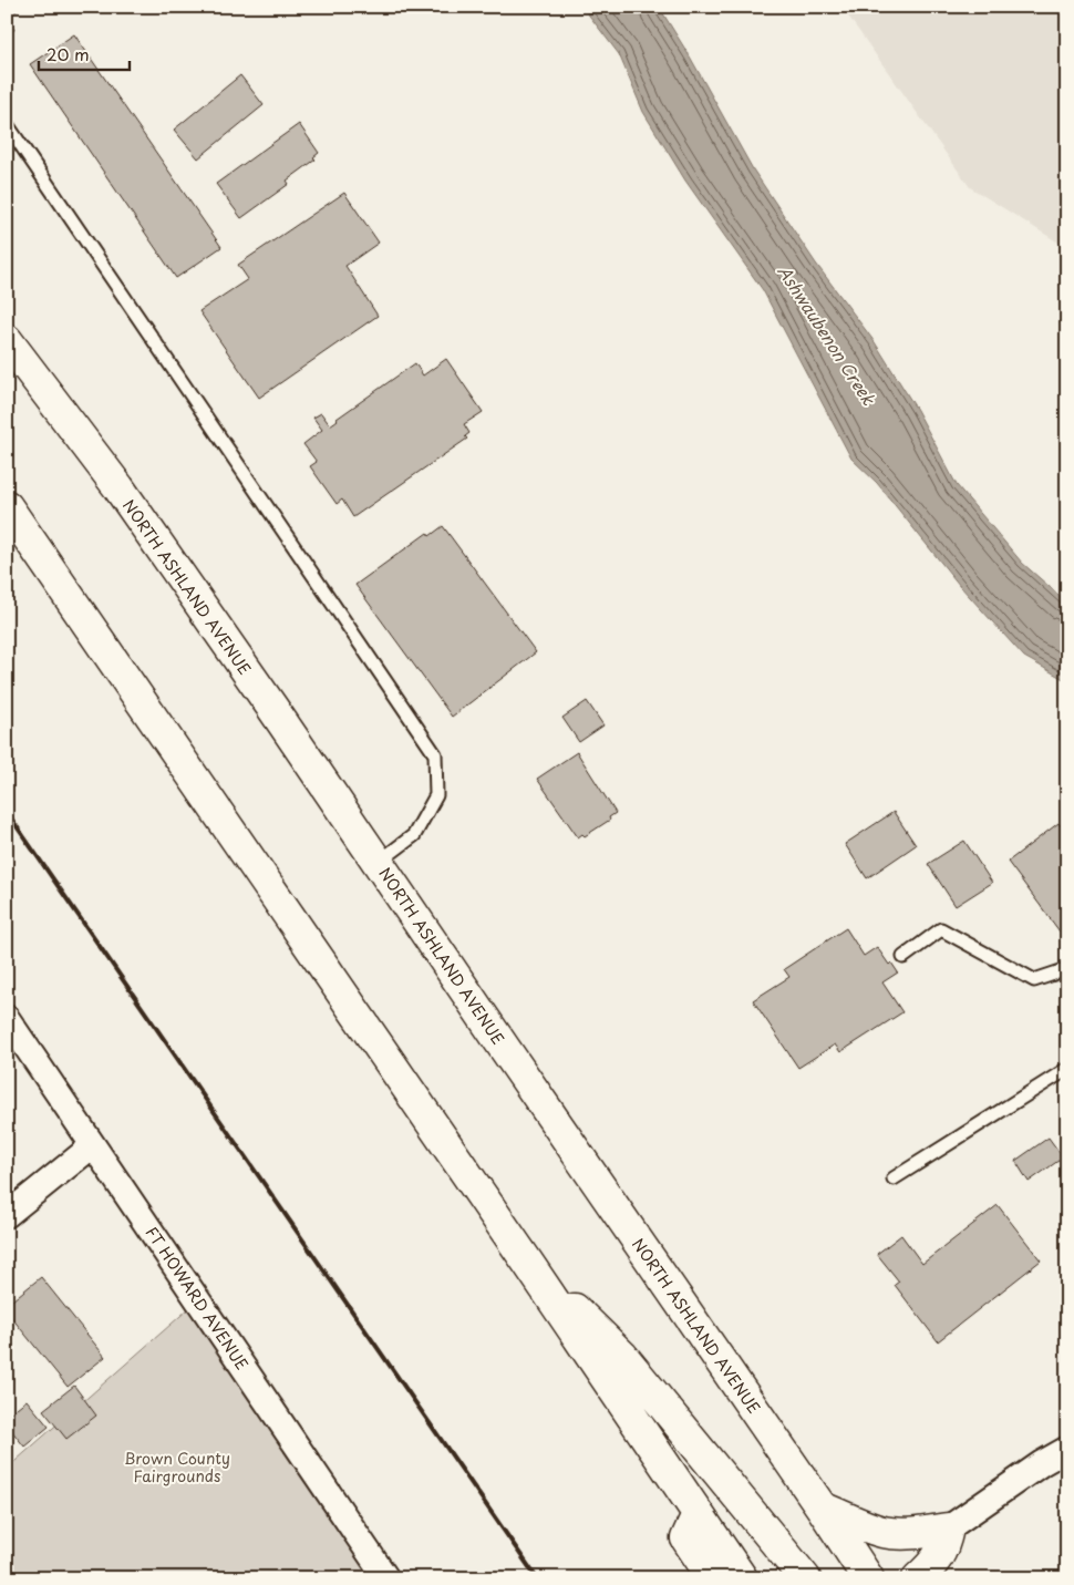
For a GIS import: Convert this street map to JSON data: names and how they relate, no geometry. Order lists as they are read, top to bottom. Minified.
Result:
{"streets":{"main road":["NORTH ASHLAND AVENUE"],"street":["FT HOWARD AVENUE"]},"water":["Ashwaubenon Creek"],"parks":["Brown County Fairgrounds"],"scale_bar":"20 m"}
